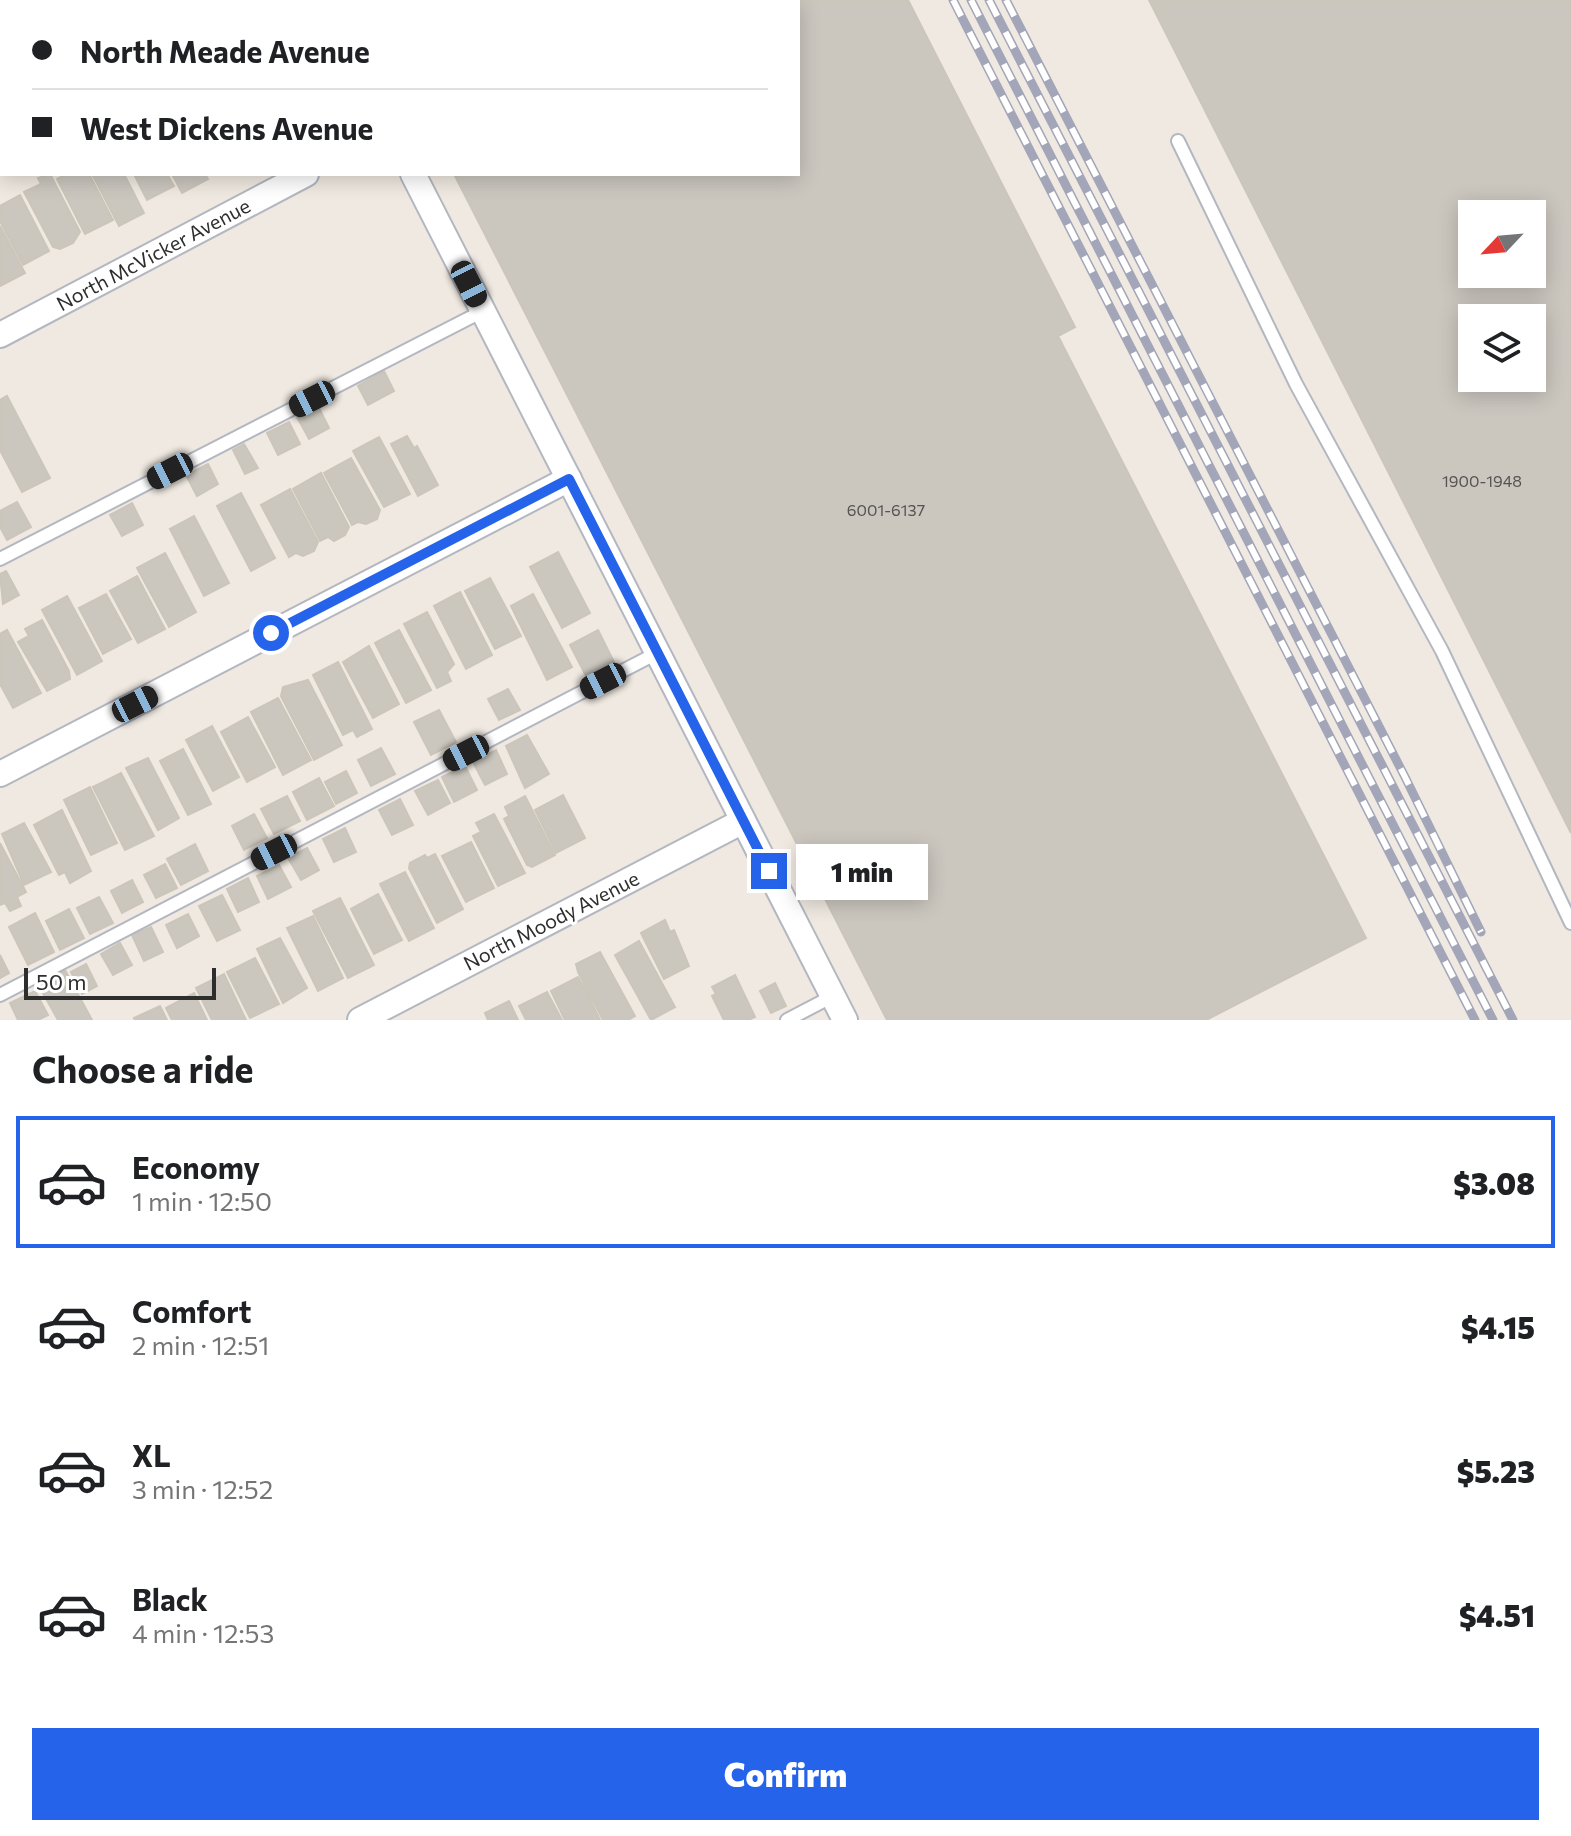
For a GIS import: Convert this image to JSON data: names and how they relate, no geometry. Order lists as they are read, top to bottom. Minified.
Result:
{"streets":{"street":["North McVicker Avenue","North Moody Avenue"]},"house_numbers":["1900-1948","6001-6137"],"scale_bar":"50 m","north":"bottom left","page":{"banner":["North Meade Avenue","West Dickens Avenue"],"bubble":"1 min","scale":"50 m","heading":"Choose a ride","list":[{"name":"Economy","note":"1 min · 12:50","value":"$3.08"},{"name":"Comfort","note":"2 min · 12:51","value":"$4.15"},{"name":"XL","note":"3 min · 12:52","value":"$5.23"},{"name":"Black","note":"4 min · 12:53","value":"$4.51"}],"buttons":"Confirm"}}
